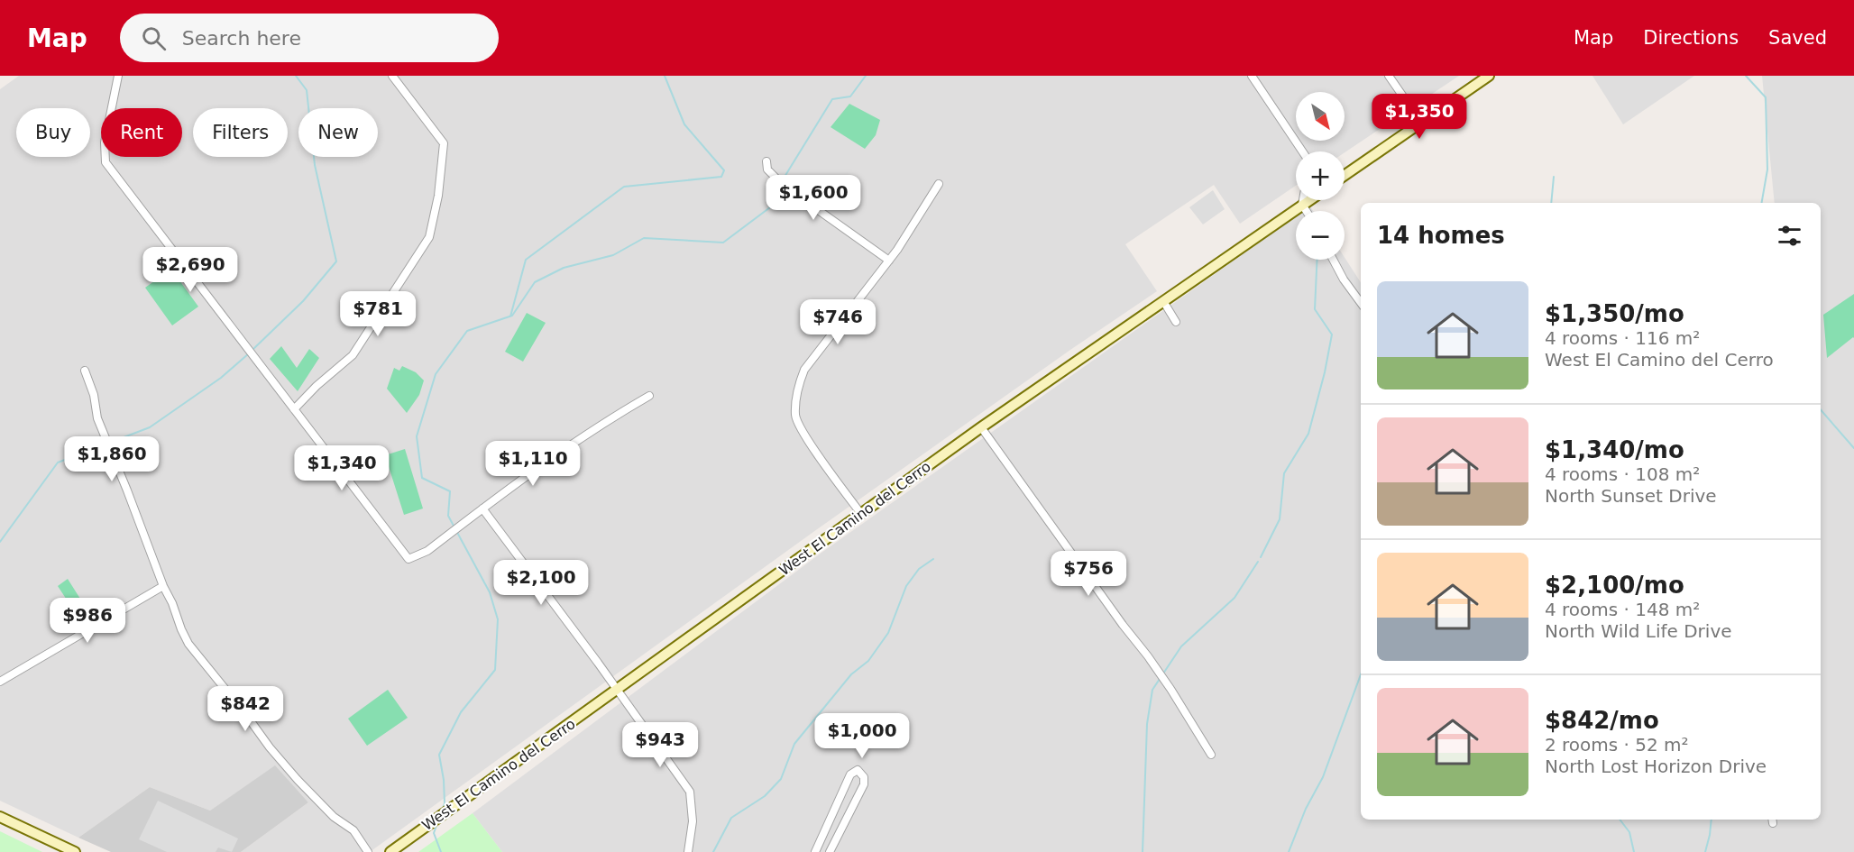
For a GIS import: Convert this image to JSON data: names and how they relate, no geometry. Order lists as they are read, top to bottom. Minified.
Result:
{"streets":{"street":["West El Camino del Cerro"]},"north":"bottom right","page":{"header":"Map","search":"Search here","nav":["Map","Directions","Saved"],"map_buttons":["+","−"],"price":["$1,350","$1,600","$2,690","$781","$746","$1,860","$1,110","$1,340","$756","$2,100","$986","$842","$1,000","$943"],"chip":["Buy","Rent","Filters","New"],"heading":"14 homes","list":[{"name":"$1,350/mo","note":"4 rooms · 116 m² · West El Camino del Cerro"},{"name":"$1,340/mo","note":"4 rooms · 108 m² · North Sunset Drive"},{"name":"$2,100/mo","note":"4 rooms · 148 m² · North Wild Life Drive"},{"name":"$842/mo","note":"2 rooms · 52 m² · North Lost Horizon Drive"}]}}
